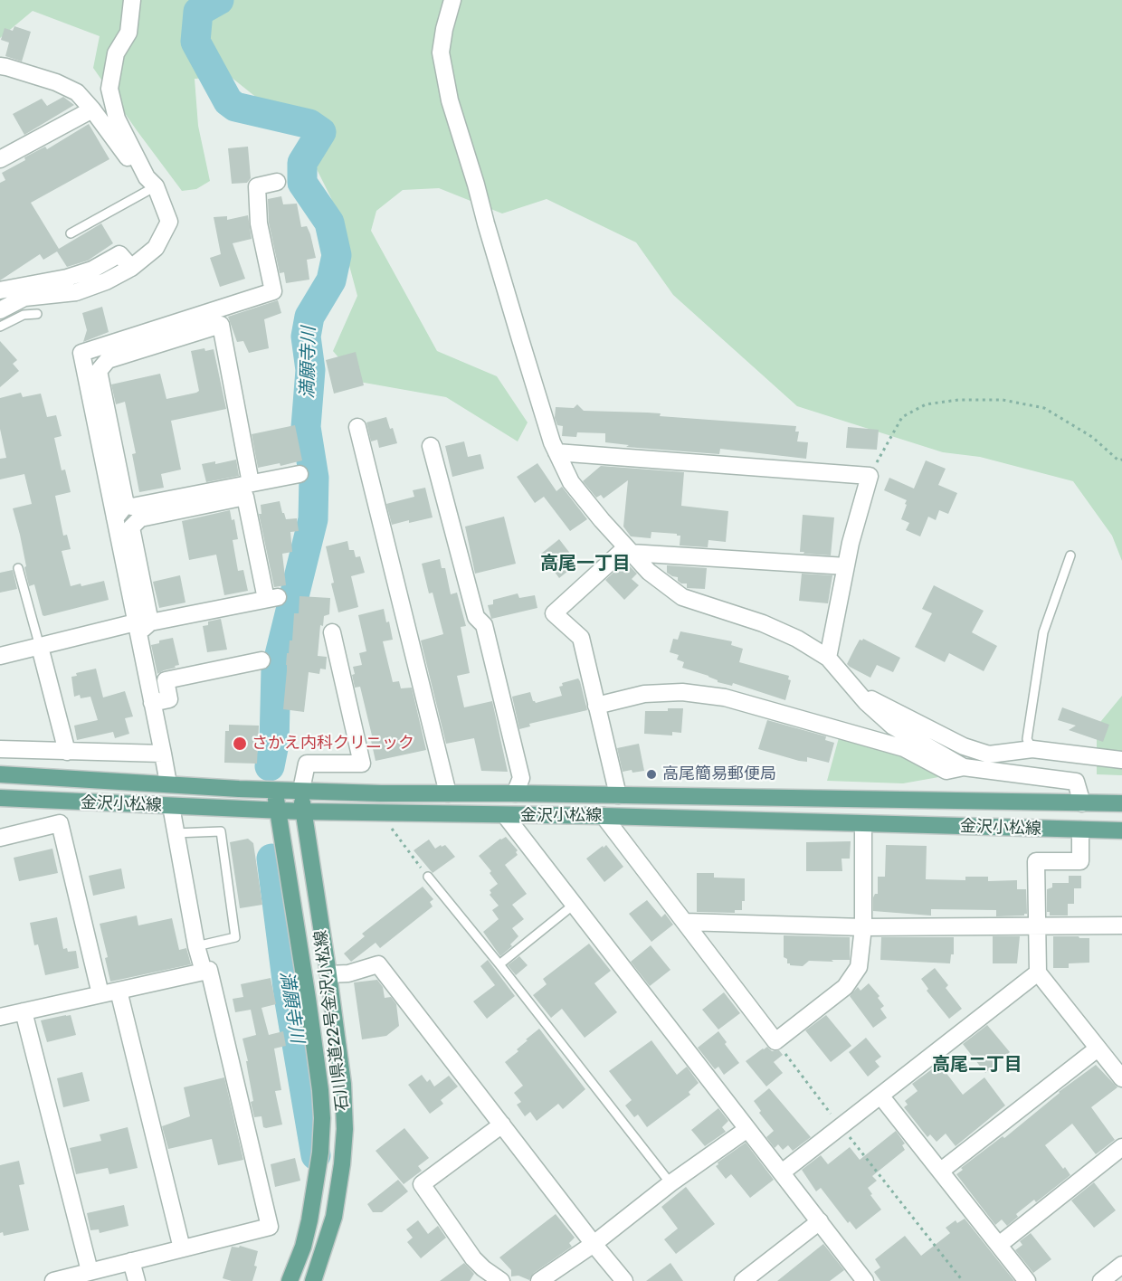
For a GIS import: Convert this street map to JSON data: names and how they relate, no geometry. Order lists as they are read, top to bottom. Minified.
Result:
{"streets":{"main road":["金沢小松線","石川県道22号金沢小松線"]},"crossings":[["金沢小松線","石川県道22号金沢小松線"]],"districts":["高尾一丁目","高尾二丁目"],"water":["満願寺川"],"places":["さかえ内科クリニック","高尾簡易郵便局"]}
